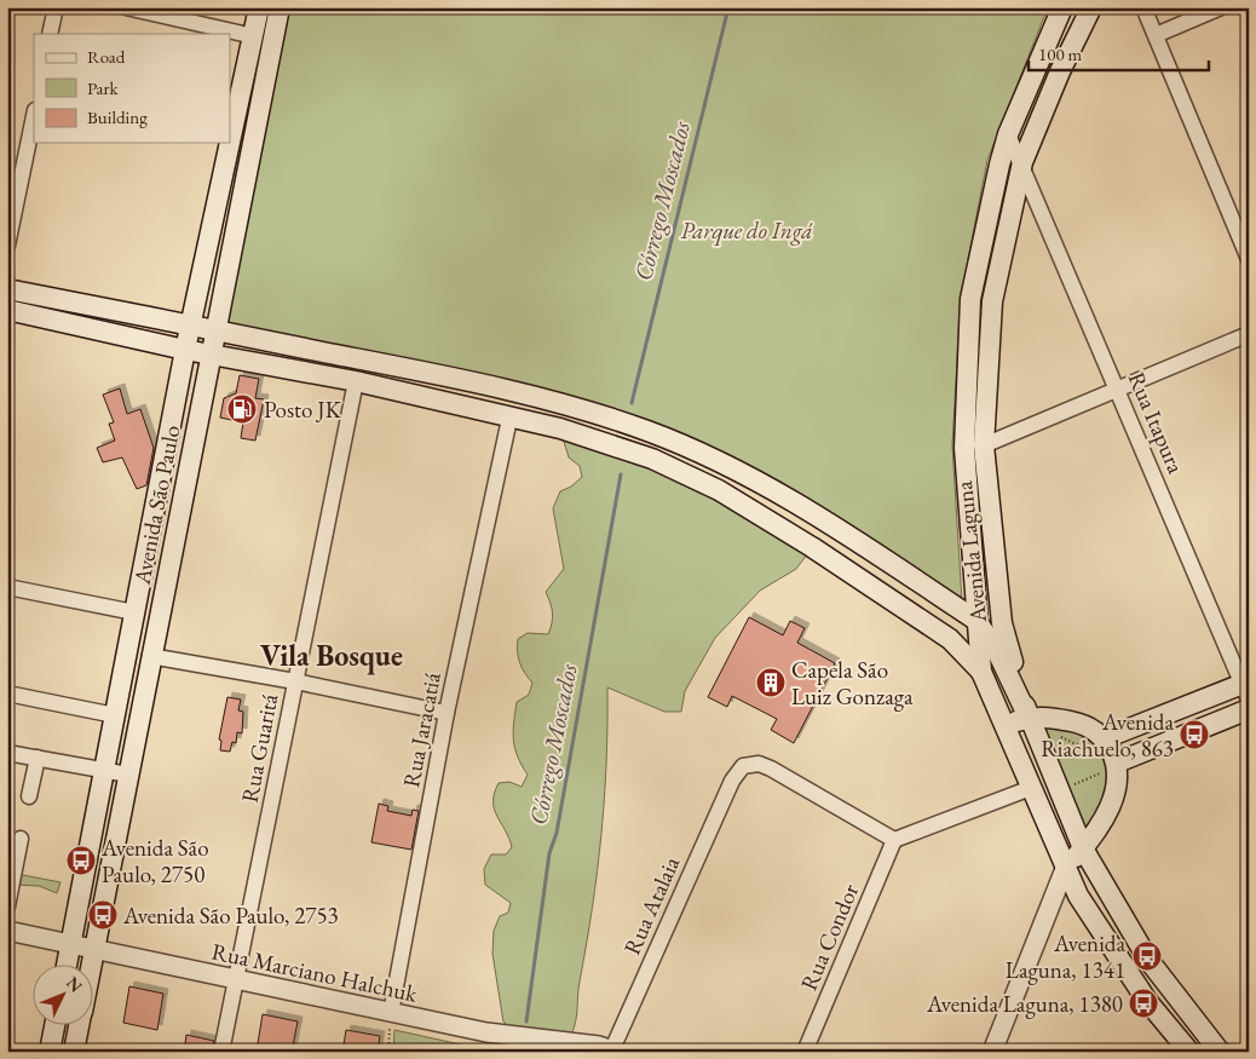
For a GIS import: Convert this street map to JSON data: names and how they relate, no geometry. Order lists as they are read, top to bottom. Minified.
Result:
{"streets":{"main road":["Avenida São Paulo","Avenida Laguna"],"street":["Rua Itapura","Rua Jaracatiá","Rua Guaritá","Rua Atalaia","Rua Condor","Rua Marciano Halchuk"]},"crossings":[["Rua Itapura","Avenida Laguna"],["Avenida São Paulo","Rua Marciano Halchuk"],["Rua Jaracatiá","Rua Marciano Halchuk"],["Rua Guaritá","Rua Marciano Halchuk"],["Rua Atalaia","Rua Condor"],["Rua Atalaia","Rua Marciano Halchuk"]],"districts":["Vila Bosque"],"water":["Córrego Moscados"],"parks":["Parque do Ingá"],"places":{"fuel station":["Posto JK"],"building":["Capela São Luiz Gonzaga"],"bus stop":["Avenida Riachuelo, 863","Avenida São Paulo, 2750","Avenida São Paulo, 2753","Avenida Laguna, 1341","Avenida Laguna, 1380"]},"legend":["Road","Park","Building"],"scale_bar":"100 m","north":"top right"}
